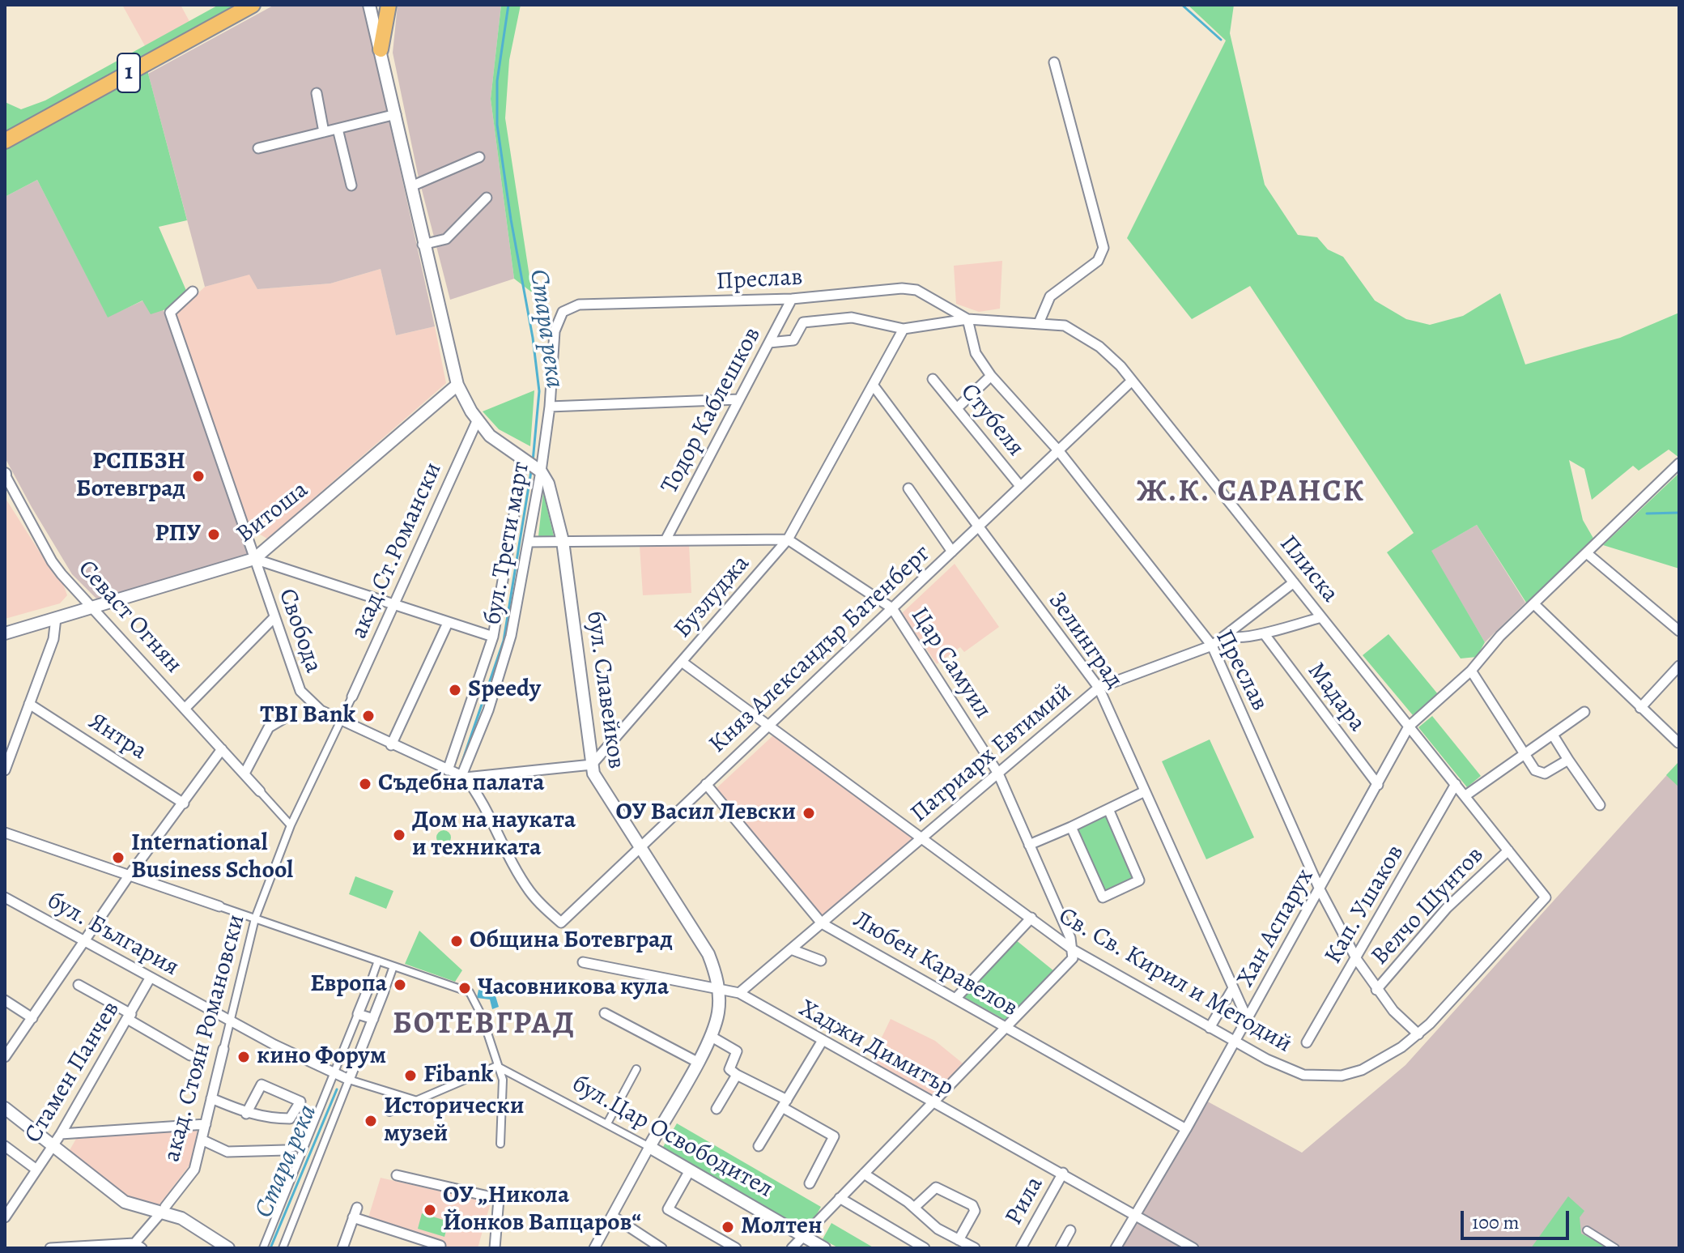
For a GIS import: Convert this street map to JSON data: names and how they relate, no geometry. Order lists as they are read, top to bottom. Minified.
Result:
{"streets":{"main road":["1"],"street":["Преслав","Тодор Каблешков","Стубеля","Витоша","бул. Трети март","акад.Ст.Романски","Плиска","Бузлуджа","Севаст Огнян","Свобода","Зелинград","Княз Александър Батенберг","Цар Самуил","бул. Славейков","Мадара","Янтра","Патриарх Евтимий","Кап. Ушаков","Велчо Шунтов","Хан Аспарух","бул. България","Любен Каравелов","Св. Св. Кирил и Методий","акад. Стоян Романовски","Хаджи Димитър","Стамен Панчев","бул.Цар Освободител","Рила"]},"crossings":[["Преслав","Тодор Каблешков"],["Преслав","бул. Трети март"],["Преслав","Плиска"],["Преслав","Бузлуджа"],["Преслав","Княз Александър Батенберг"],["Преслав","Патриарх Евтимий"],["Преслав","Кап. Ушаков"],["Преслав","Велчо Шунтов"],["Преслав","Хан Аспарух"],["Преслав","Св. Св. Кирил и Методий"],["Стубеля","Княз Александър Батенберг"],["Витоша","Севаст Огнян"],["Витоша","Свобода"],["бул. Трети март","Свобода"],["бул. Трети март","Княз Александър Батенберг"],["бул. Трети март","бул. Славейков"],["акад.Ст.Романски","акад. Стоян Романовски"],["Плиска","Бузлуджа"],["Плиска","Княз Александър Батенберг"],["Плиска","Патриарх Евтимий"],["Плиска","Кап. Ушаков"],["Плиска","Велчо Шунтов"],["Плиска","Хан Аспарух"],["Плиска","Св. Св. Кирил и Методий"],["Бузлуджа","Зелинград"],["Бузлуджа","Цар Самуил"],["Бузлуджа","бул. Славейков"],["Бузлуджа","Св. Св. Кирил и Методий"],["Свобода","Княз Александър Батенберг"],["Свобода","акад. Стоян Романовски"],["Зелинград","Княз Александър Батенберг"],["Зелинград","Патриарх Евтимий"],["Зелинград","Хан Аспарух"],["Княз Александър Батенберг","Цар Самуил"],["Княз Александър Батенберг","бул. Славейков"],["Княз Александър Батенберг","Любен Каравелов"],["Княз Александър Батенберг","Св. Св. Кирил и Методий"],["Цар Самуил","Патриарх Евтимий"],["Цар Самуил","Св. Св. Кирил и Методий"],["бул. Славейков","Хаджи Димитър"],["Мадара","Хан Аспарух"],["Патриарх Евтимий","Любен Каравелов"],["Патриарх Евтимий","Св. Св. Кирил и Методий"],["Патриарх Евтимий","Хаджи Димитър"],["Хан Аспарух","Любен Каравелов"],["Хан Аспарух","Св. Св. Кирил и Методий"],["Хан Аспарух","Хаджи Димитър"],["бул. България","акад. Стоян Романовски"],["бул. България","Стамен Панчев"],["Хаджи Димитър","Рила"]],"districts":["Ж.К. САРАНСК","БОТЕВГРАД"],"water":["Стара река"],"places":["РСПБЗН Ботевград","РПУ","Speedy","TBI Bank","Съдебна палата","ОУ Васил Левски","Дом на науката и техниката","International Business School","Община Ботевград","Европа","Часовникова кула","кино Форум","Fibank","Исторически музей","ОУ „Никола Йонков Вапцаров“","Молтен"],"scale_bar":"100 m"}
